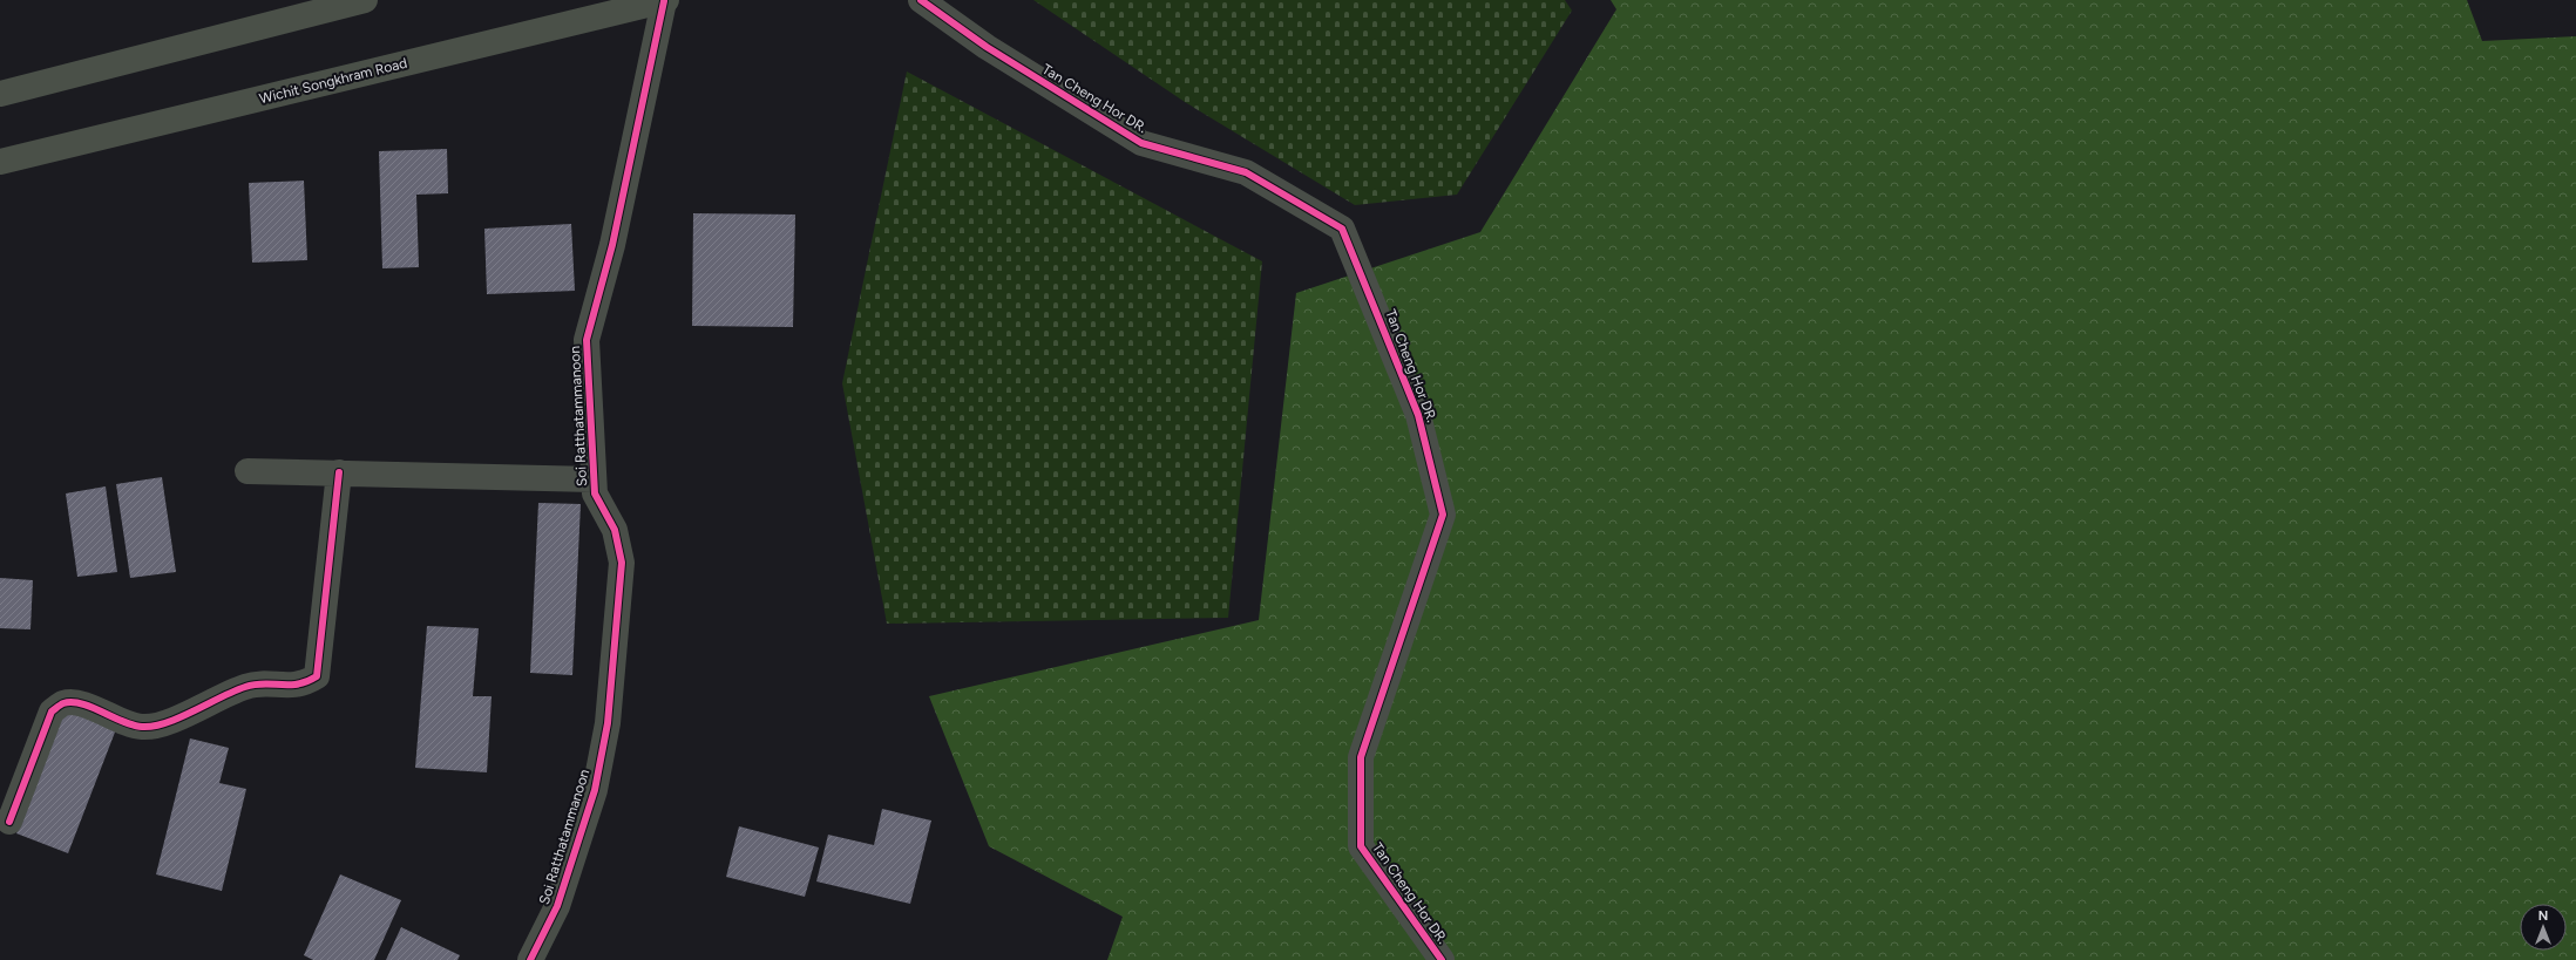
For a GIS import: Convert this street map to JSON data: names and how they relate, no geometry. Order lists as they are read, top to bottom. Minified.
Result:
{"streets":{"main road":["Wichit Songkhram Road"],"street":["Tan Cheng Hor DR.","Soi Ratthatammanoon"]},"crossings":[["Wichit Songkhram Road","Soi Ratthatammanoon"]],"north":"top"}
